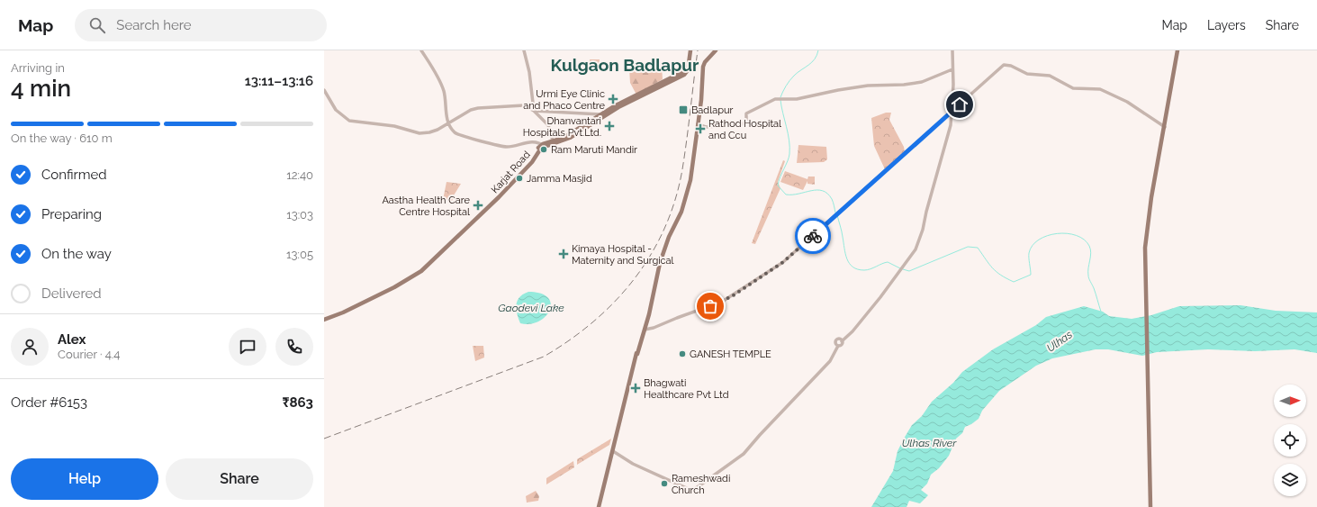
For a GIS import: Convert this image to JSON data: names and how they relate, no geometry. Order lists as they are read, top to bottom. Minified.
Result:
{"streets":{"main road":["Karjat Road"]},"districts":["Kulgaon Badlapur"],"water":["Gaodevi Lake","Ulhas","Ulhas River"],"places":{"health":["Urmi Eye Clinic and Phaco Centre","Dhanvantari Hospitals Pvt.Ltd.","Rathod Hospital and Ccu","Aastha Health Care Centre Hospital","Kimaya Hospital - Maternity and Surgical","Bhagwati Healthcare Pvt Ltd"],"transit":["Badlapur"],"other":["Ram Maruti Mandir","Jamma Masjid","GANESH TEMPLE","Rameshwadi Church"]},"north":"right","page":{"header":"Map","search":"Search here","nav":["Map","Layers","Share"],"heading":["4 min","Arriving in","13:11–13:16"],"panel":["Alex","Courier · 4.4","Order #6153","₹863"],"bar":"On the way · 610 m","list":[["Confirmed","12:40"],["Preparing","13:03"],["On the way","13:05"],"Delivered"],"buttons":["Help","Share"]}}
